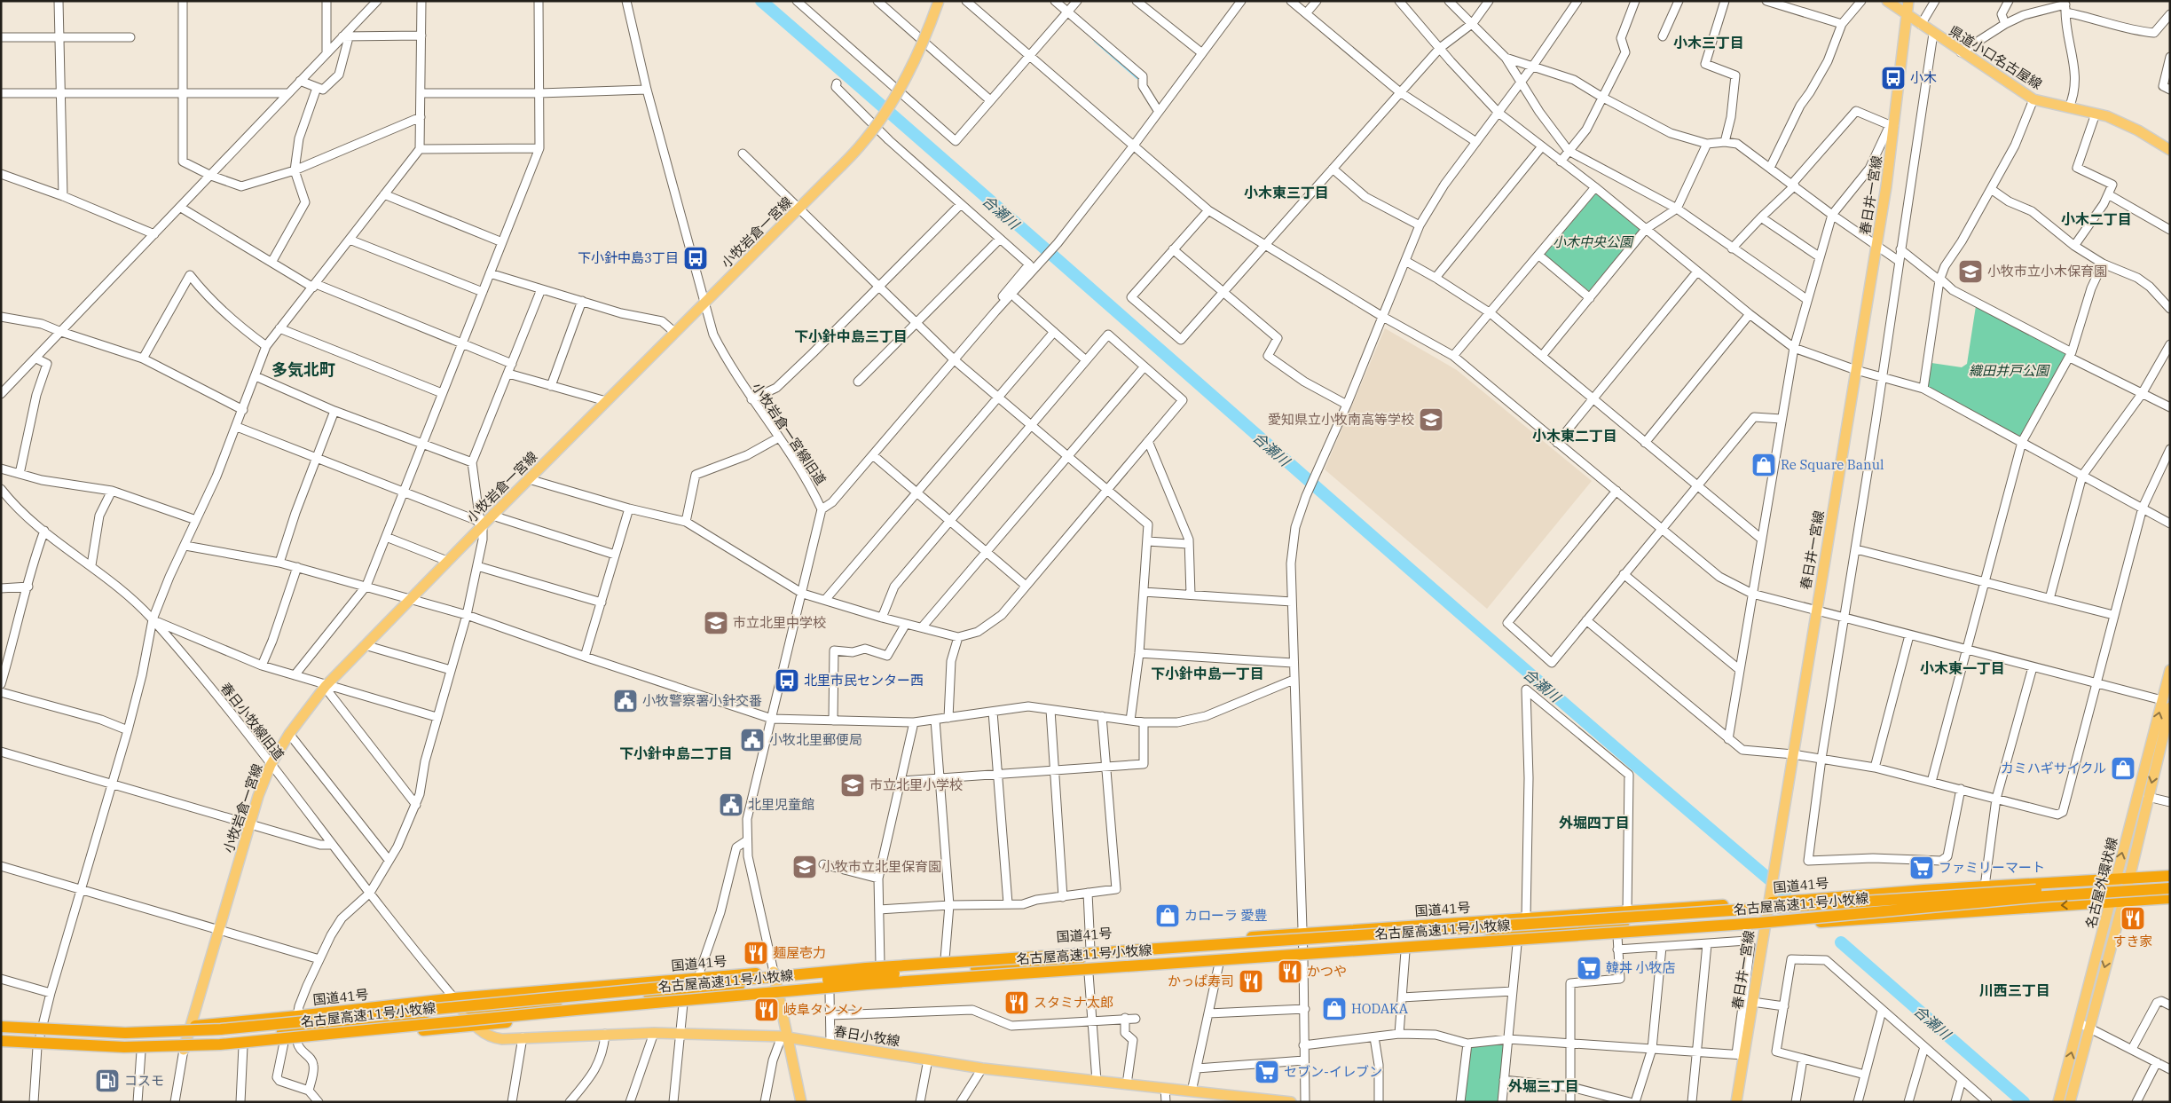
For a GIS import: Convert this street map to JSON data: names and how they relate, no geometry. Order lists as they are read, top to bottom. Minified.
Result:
{"streets":{"highway":["国道41号","名古屋高速11号小牧線"],"main road":["県道小口名古屋線","春日井一宮線","小牧岩倉一宮線","名古屋外環状線","春日小牧線"],"street":["小牧岩倉一宮線旧道","春日小牧線旧道"]},"crossings":[["県道小口名古屋線","春日井一宮線"],["春日井一宮線","国道41号"],["小牧岩倉一宮線","小牧岩倉一宮線旧道"],["小牧岩倉一宮線","春日小牧線旧道"],["小牧岩倉一宮線","国道41号"],["春日小牧線旧道","国道41号"],["春日小牧線旧道","春日小牧線"],["名古屋外環状線","国道41号"],["国道41号","春日小牧線"]],"districts":["小木三丁目","小木東三丁目","小木二丁目","下小針中島三丁目","多気北町","小木東二丁目","小木東一丁目","下小針中島一丁目","下小針中島二丁目","外堀四丁目","川西三丁目","外堀三丁目"],"water":["合瀬川"],"parks":["小木中央公園","織田井戸公園"],"places":{"bus stop":["小木","下小針中島3丁目","北里市民センター西"],"school or university":["小牧市立小木保育園","愛知県立小牧南高等学校","市立北里中学校","市立北里小学校","小牧市立北里保育園"],"shop":["Re Square Banul","カミハギサイクル","カローラ 愛豊","HODAKA"],"public building":["小牧警察署小針交番","小牧北里郵便局","北里児童館"],"supermarket":["ファミリーマート","韓丼 小牧店","セブン-イレブン"],"restaurant":["すき家","麺屋壱力","かつや","かっぱ寿司","スタミナ太郎","岐阜タンメン"],"fuel station":["コスモ"]}}
